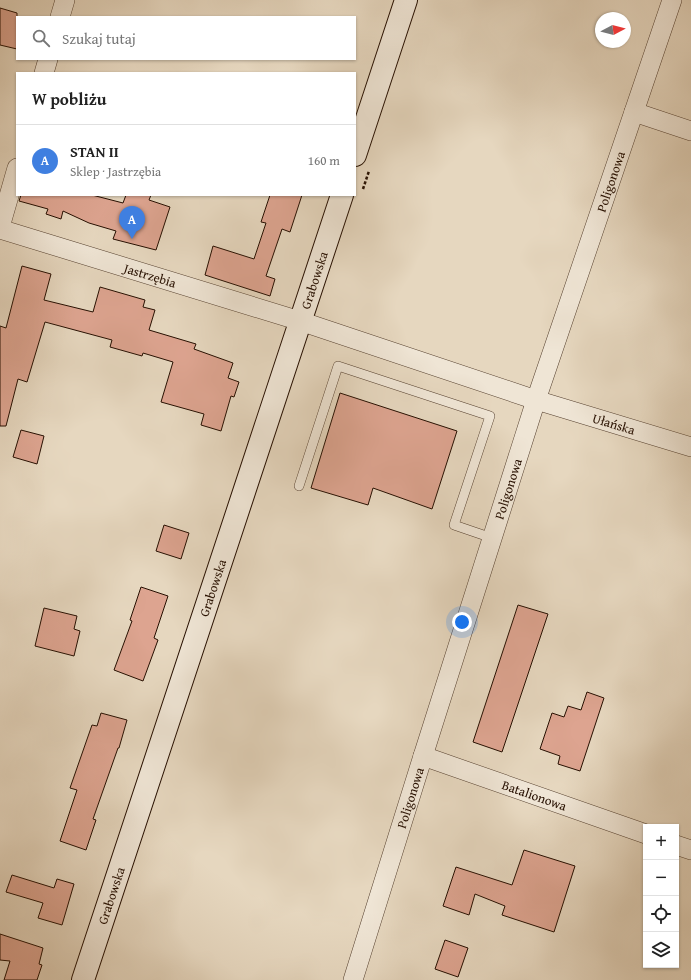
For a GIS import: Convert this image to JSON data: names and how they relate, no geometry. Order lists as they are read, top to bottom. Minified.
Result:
{"streets":{"street":["Poligonowa","Jastrzębia","Grabowska","Ułańska","Batalionowa"]},"crossings":[["Poligonowa","Jastrzębia"],["Poligonowa","Ułańska"],["Poligonowa","Batalionowa"],["Jastrzębia","Grabowska"],["Jastrzębia","Ułańska"]],"north":"right","page":{"search":"Szukaj tutaj","heading":"W pobliżu","list":[{"mark":"A","name":"STAN II","note":"Sklep · Jastrzębia","value":"160 m"}],"pins":"A","map_buttons":["+","−"]}}
